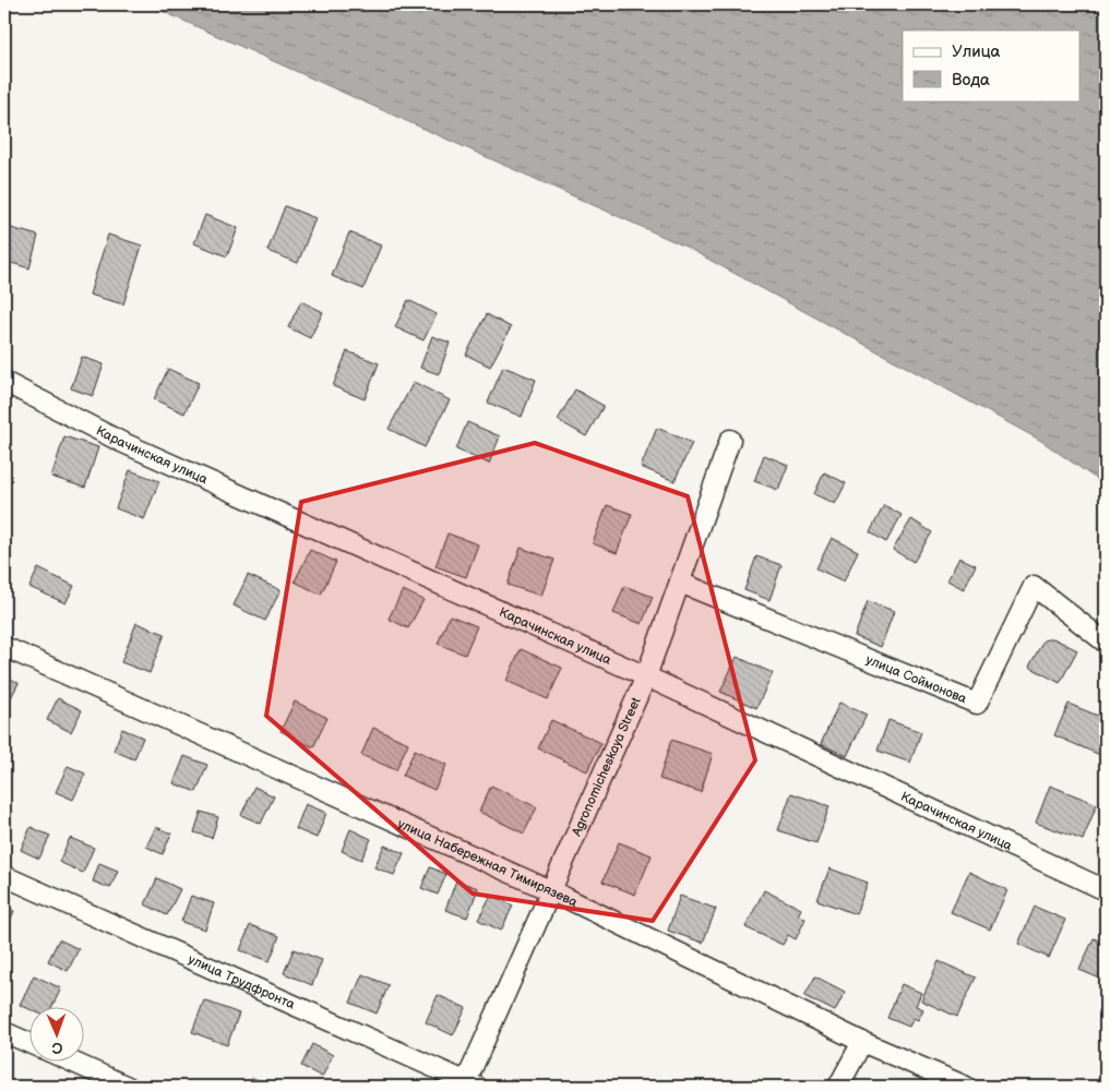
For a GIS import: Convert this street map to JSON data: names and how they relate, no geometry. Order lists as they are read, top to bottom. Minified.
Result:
{"streets":{"street":["Карачинская улица","улица Соймонова","Agronomicheskaya Street","улица Набережная Тимирязева","улица Трудфронта"]},"crossings":[["Карачинская улица","Agronomicheskaya Street"],["улица Соймонова","Agronomicheskaya Street"],["Agronomicheskaya Street","улица Набережная Тимирязева"],["Agronomicheskaya Street","улица Трудфронта"]],"legend":["Улица","Вода"],"north":"bottom"}
